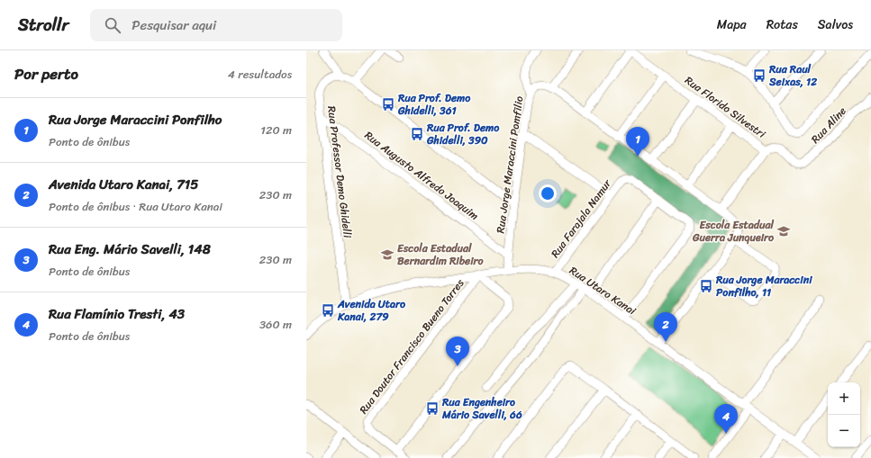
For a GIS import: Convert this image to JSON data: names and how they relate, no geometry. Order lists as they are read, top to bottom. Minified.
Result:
{"streets":{"street":["Rua Florido Silvestri","Rua Aline","Rua Jorge Maraccini Pomfilio","Rua Professor Demo Ghidelli","Rua Augusto Alfredo Joaquim","Rua Farajala Namur","Rua Utaro Kanai","Rua Doutor Francisco Bueno Torres"]},"crossings":[["Rua Florido Silvestri","Rua Aline"],["Rua Jorge Maraccini Pomfilio","Rua Augusto Alfredo Joaquim"],["Rua Jorge Maraccini Pomfilio","Rua Utaro Kanai"],["Rua Professor Demo Ghidelli","Rua Augusto Alfredo Joaquim"],["Rua Professor Demo Ghidelli","Rua Utaro Kanai"],["Rua Farajala Namur","Rua Utaro Kanai"],["Rua Utaro Kanai","Rua Doutor Francisco Bueno Torres"]],"places":{"bus stop":["Rua Raul Seixas, 12","Rua Prof. Demo Ghidelli, 361","Rua Prof. Demo Ghidelli, 390","Rua Jorge Maraccini Ponfilho, 11","Avenida Utaro Kanai, 279","Rua Engenheiro Mário Savelli, 66"],"school or university":["Escola Estadual Guerra Junqueiro","Escola Estadual Bernardim Ribeiro"]},"page":{"header":"Strollr","search":"Pesquisar aqui","nav":["Mapa","Rotas","Salvos"],"heading":["Por perto","4 resultados"],"list":[{"mark":"1","name":"Rua Jorge Maraccini Ponfilho","note":"Ponto de ônibus","value":"120 m"},{"mark":"2","name":"Avenida Utaro Kanai, 715","note":"Ponto de ônibus · Rua Utaro Kanai","value":"230 m"},{"mark":"3","name":"Rua Eng. Mário Savelli, 148","note":"Ponto de ônibus","value":"230 m"},{"mark":"4","name":"Rua Flamínio Tresti, 43","note":"Ponto de ônibus","value":"360 m"}],"pins":["1","2","3","4"],"map_buttons":["+","−"]}}
